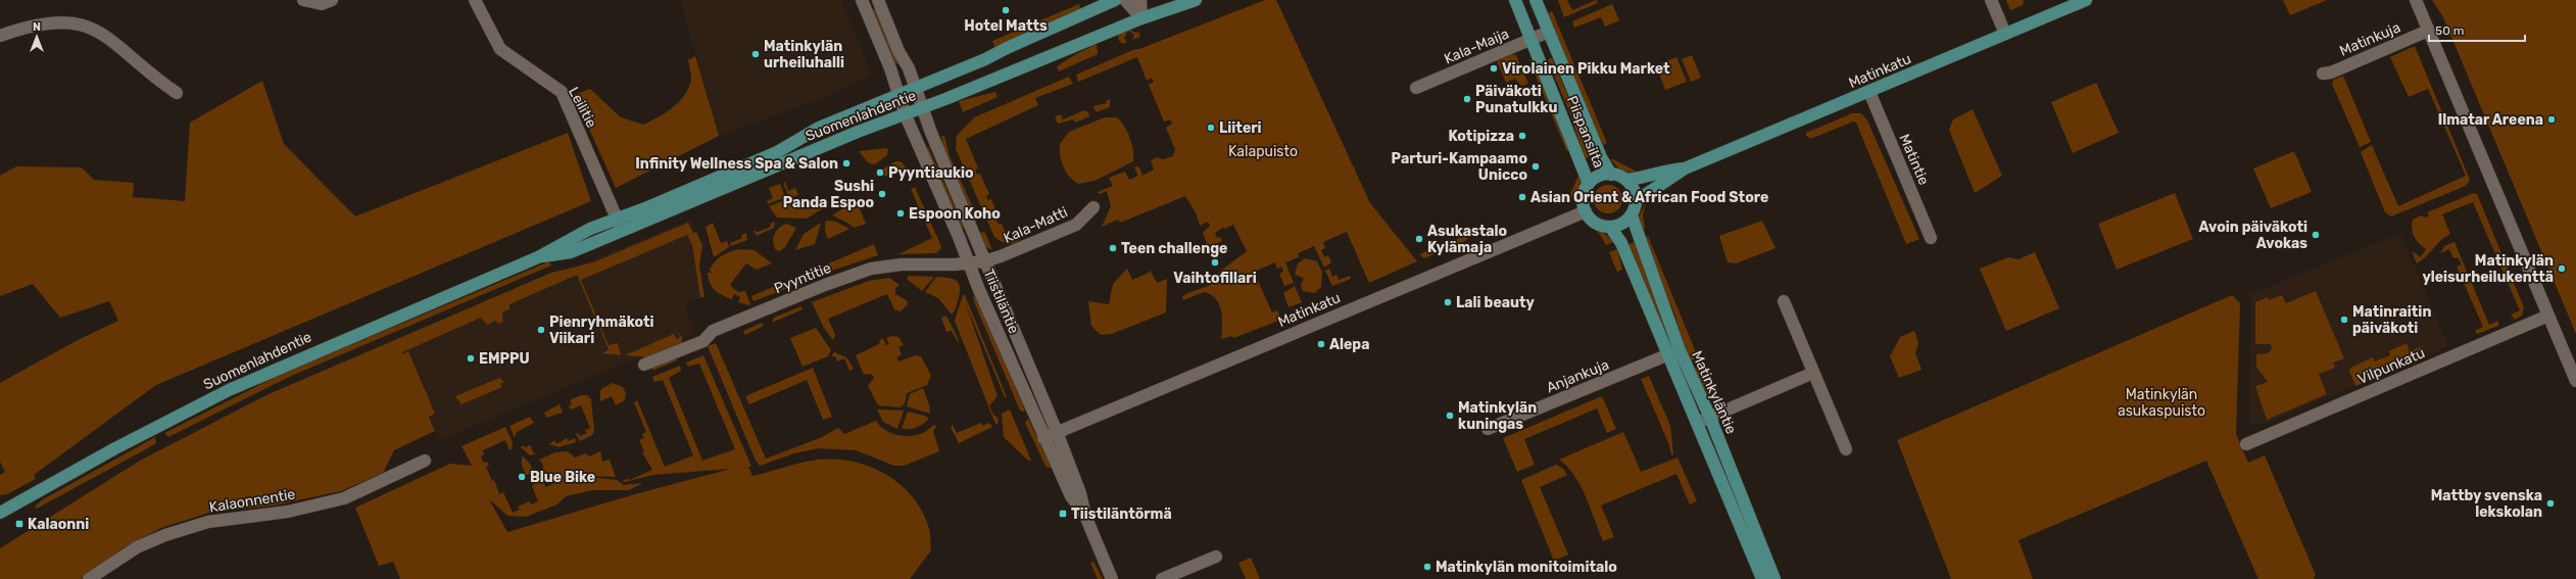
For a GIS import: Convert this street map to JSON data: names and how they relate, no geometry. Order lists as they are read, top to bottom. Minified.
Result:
{"streets":{"main road":["Matinkatu","Suomenlahdentie","Piispansilta","Matinkyläntie"],"street":["Matinkuja","Kala-Maija","Leilitie","Matintie","Kala-Matti","Pyyntitie","Tiistiläntie","Vilpunkatu","Anjankuja","Kalaonnentie"]},"crossings":[["Kala-Maija","Piispansilta"],["Matinkatu","Piispansilta"],["Matinkatu","Matintie"],["Matinkatu","Tiistiläntie"],["Matinkatu","Matinkyläntie"],["Leilitie","Suomenlahdentie"],["Suomenlahdentie","Tiistiläntie"],["Piispansilta","Matinkyläntie"],["Kala-Matti","Pyyntitie"],["Kala-Matti","Tiistiläntie"],["Pyyntitie","Tiistiläntie"],["Anjankuja","Matinkyläntie"]],"parks":["Kalapuisto","Matinkylän asukaspuisto"],"places":{"other":["Hotel Matts","Matinkylän urheiluhalli","Virolainen Pikku Market","Päiväkoti Punatulkku","Ilmatar Areena","Liiteri","Kotipizza","Infinity Wellness Spa & Salon","Parturi-Kampaamo Unicco","Pyyntiaukio","Sushi Panda Espoo","Asian Orient & African Food Store","Espoon Koho","Avoin päiväkoti Avokas","Asukastalo Kylämaja","Teen challenge","Vaihtofillari","Matinkylän yleisurheilukenttä","Lali beauty","Matinraitin päiväkoti","Pienryhmäkoti Viikari","Alepa","EMPPU","Matinkylän kuningas","Blue Bike","Mattby svenska lekskolan","Matinkylän monitoimitalo"],"transit":["Tiistiläntörmä","Kalaonni"]},"scale_bar":"50 m","north":"top"}
